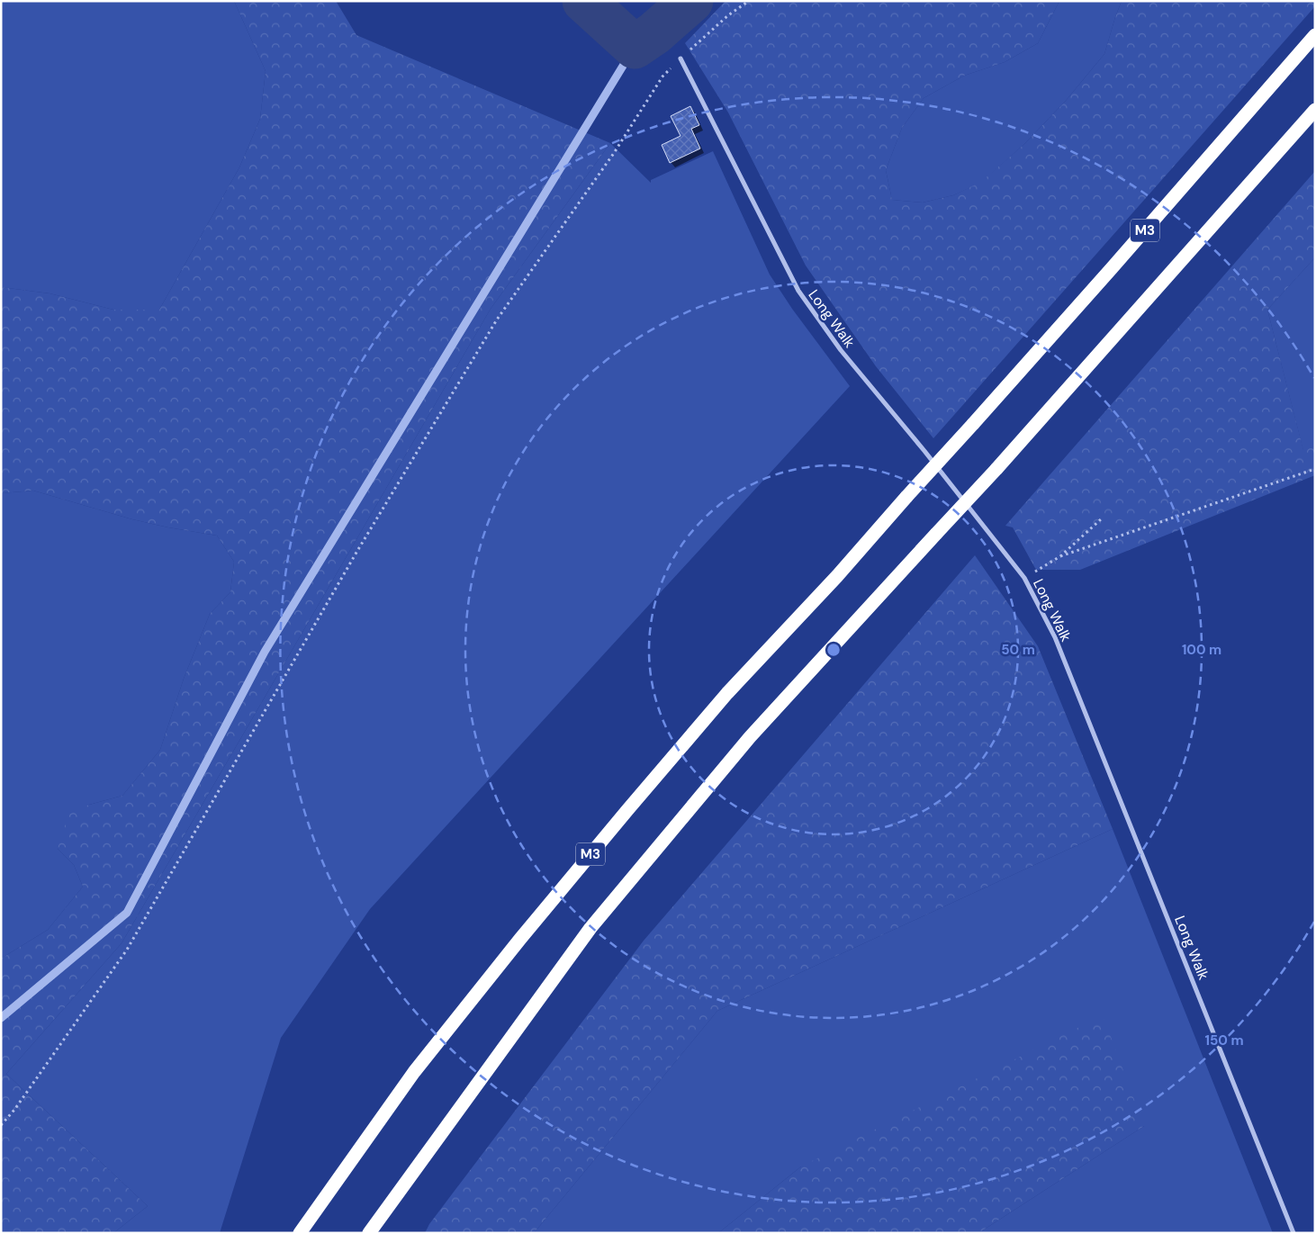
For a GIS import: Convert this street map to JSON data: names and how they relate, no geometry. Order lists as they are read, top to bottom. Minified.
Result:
{"streets":{"highway":["M3"],"street":["Long Walk"]},"rings":["50 m","100 m","150 m"]}
